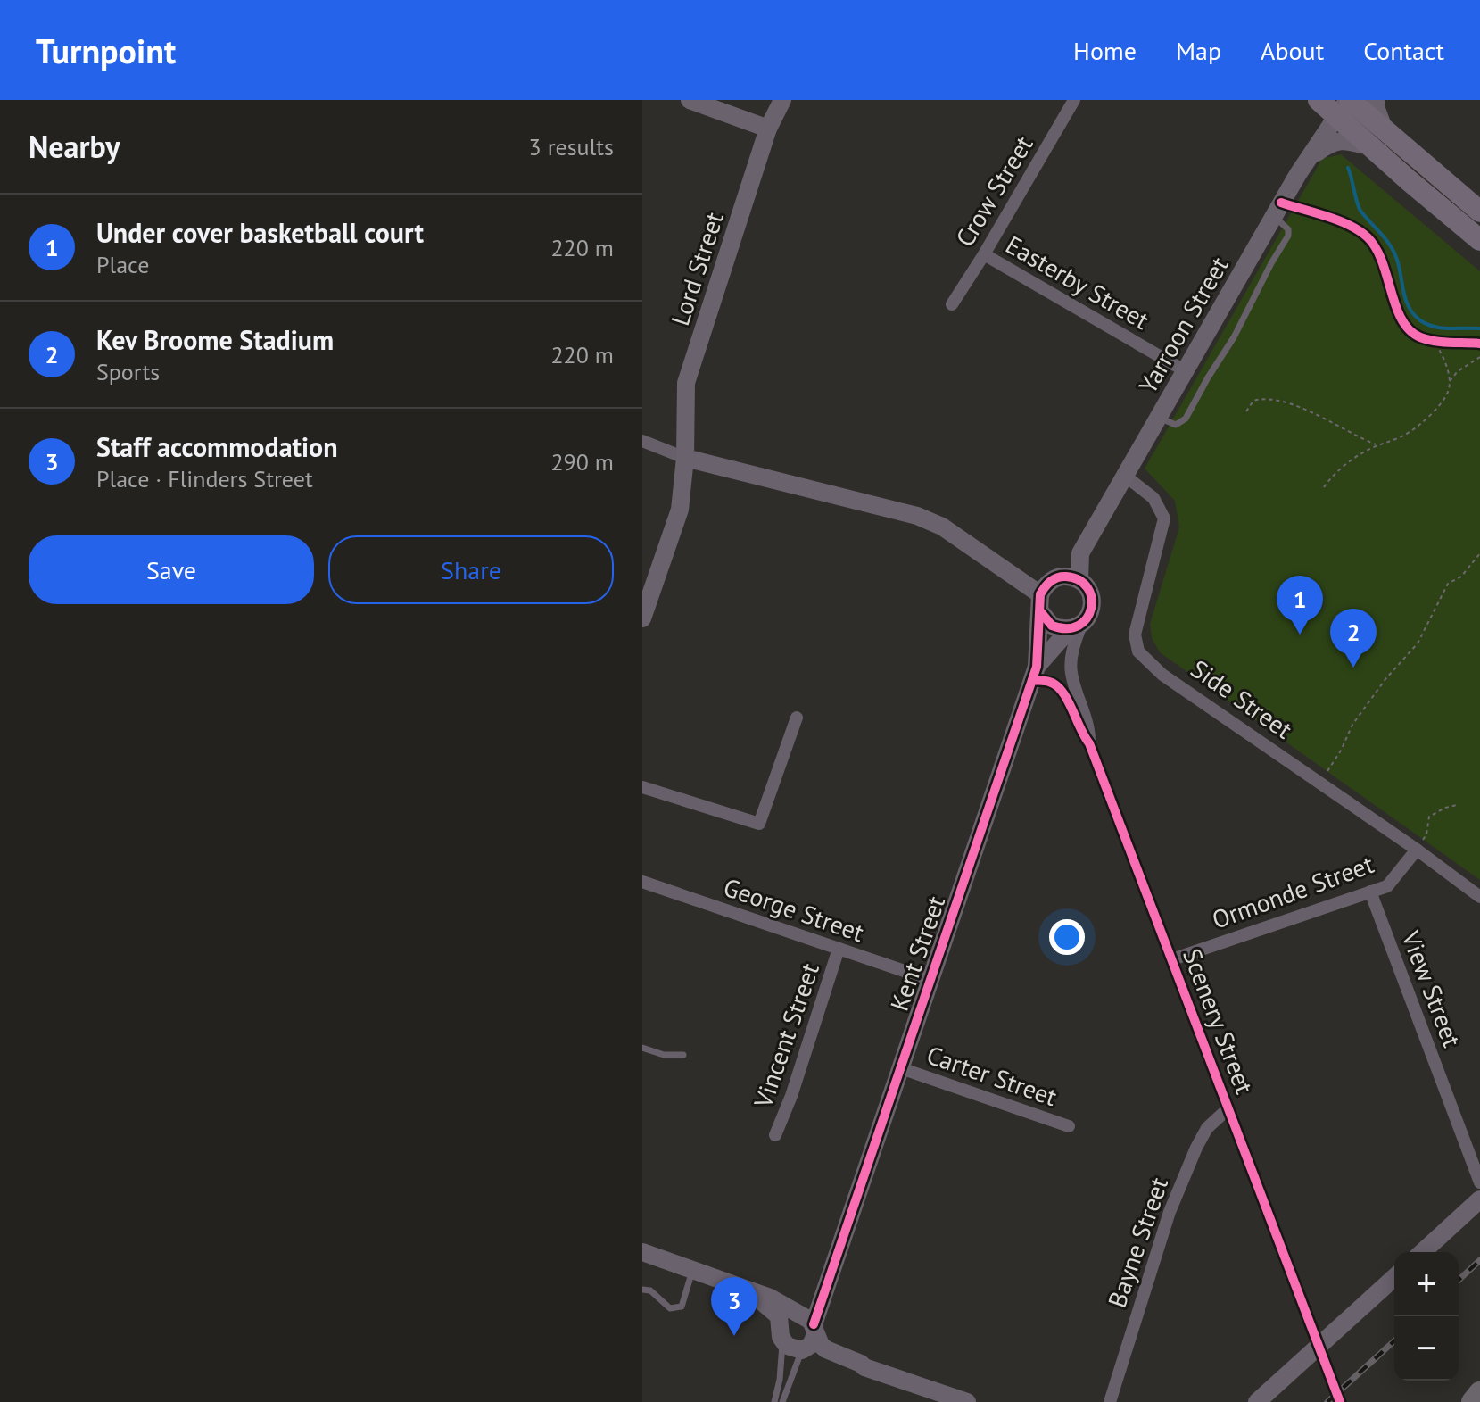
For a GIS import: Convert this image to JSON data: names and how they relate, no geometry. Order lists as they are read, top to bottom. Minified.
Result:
{"streets":{"street":["Crow Street","Lord Street","Easterby Street","Yarroon Street","Side Street","Ormonde Street","George Street","Kent Street","View Street","Scenery Street","Vincent Street","Carter Street","Bayne Street"]},"crossings":[["Crow Street","Easterby Street"],["Easterby Street","Yarroon Street"],["Yarroon Street","Side Street"],["Yarroon Street","Kent Street"],["Yarroon Street","Scenery Street"],["Side Street","Ormonde Street"],["Ormonde Street","View Street"],["Ormonde Street","Scenery Street"],["George Street","Kent Street"],["George Street","Vincent Street"],["Kent Street","Scenery Street"],["Kent Street","Carter Street"],["Scenery Street","Bayne Street"]],"page":{"header":"Turnpoint","nav":["Home","Map","About","Contact"],"heading":["Nearby","3 results"],"list":[{"mark":"1","name":"Under cover basketball court","note":"Place","value":"220 m"},{"mark":"2","name":"Kev Broome Stadium","note":"Sports","value":"220 m"},{"mark":"3","name":"Staff accommodation","note":"Place · Flinders Street","value":"290 m"}],"buttons":["Save","Share"],"pins":["1","2","3"],"map_buttons":["+","−"]}}
